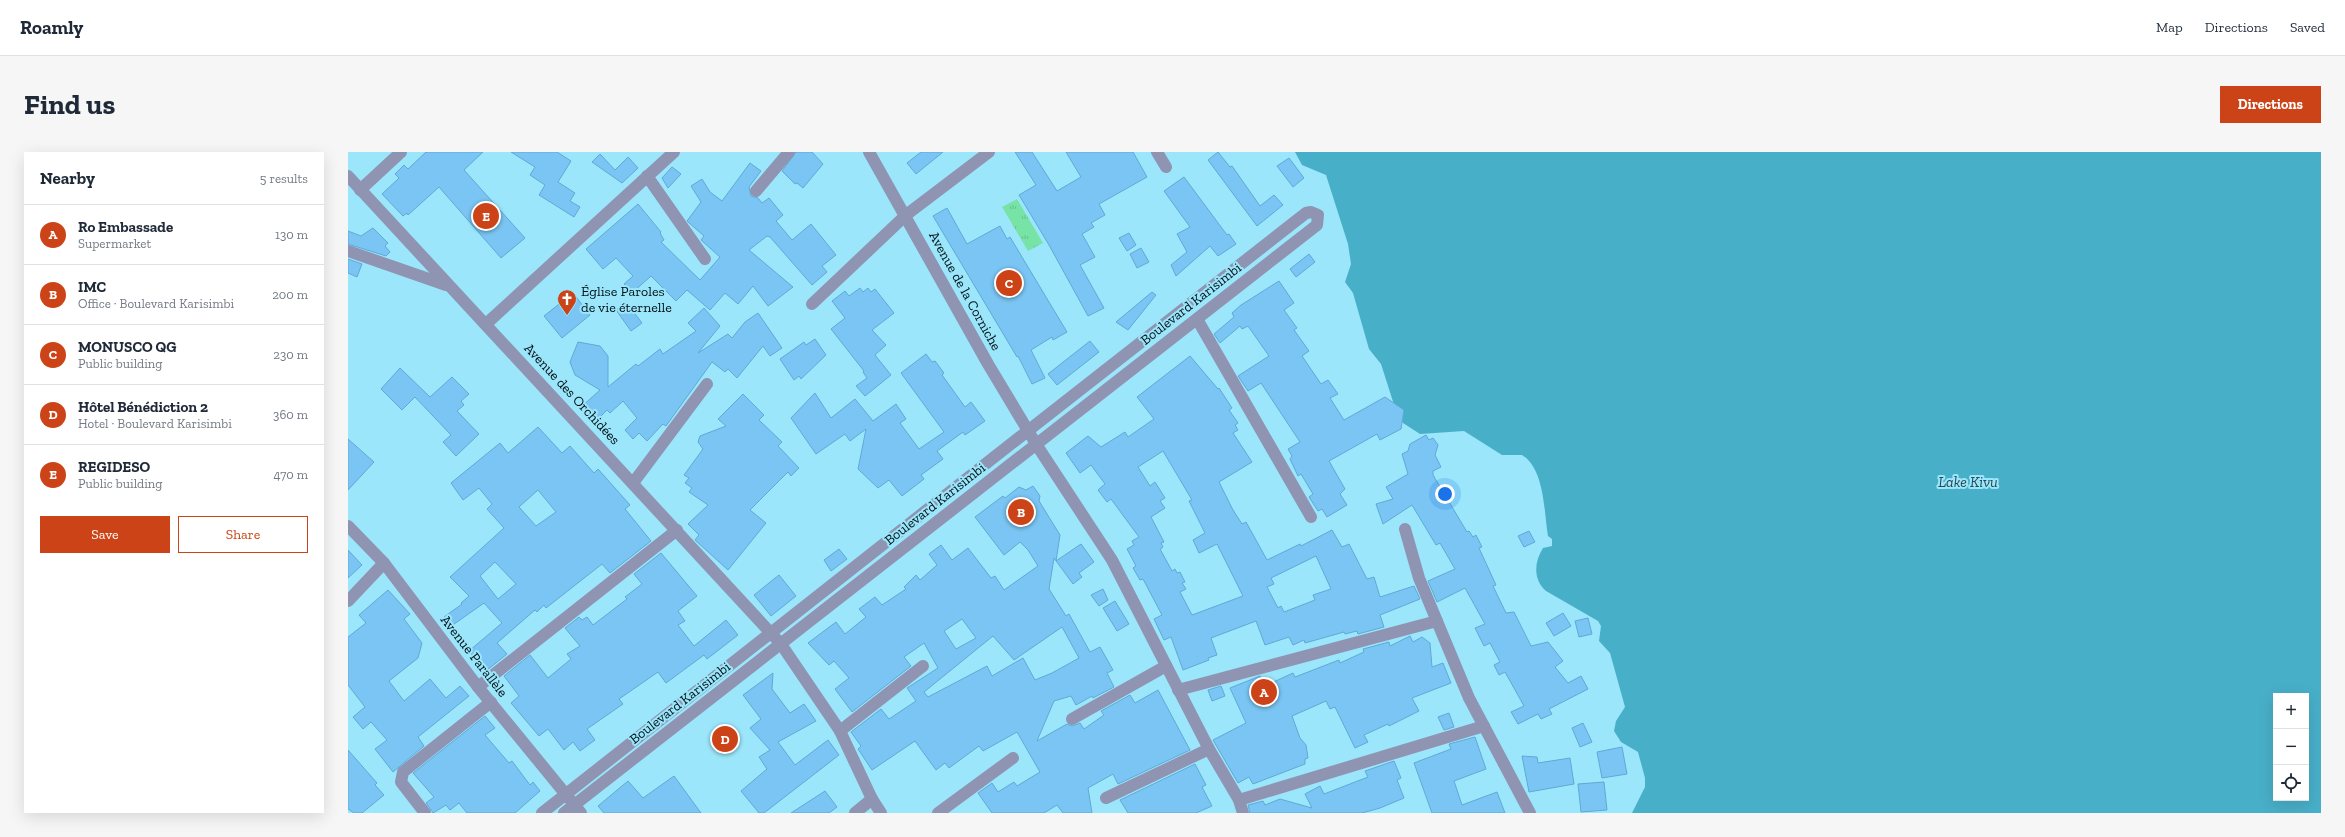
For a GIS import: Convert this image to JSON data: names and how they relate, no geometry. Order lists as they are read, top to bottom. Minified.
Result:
{"streets":{"street":["Avenue de la Corniche","Boulevard Karisimbi","Avenue des Orchidées","Avenue Parallèle"]},"crossings":[["Avenue de la Corniche","Boulevard Karisimbi"],["Boulevard Karisimbi","Avenue des Orchidées"],["Boulevard Karisimbi","Avenue Parallèle"]],"water":["Lake Kivu"],"places":{"church":["Église Paroles de vie éternelle"]},"page":{"header":"Roamly","nav":["Map","Directions","Saved"],"buttons":["Directions",["Save","Share"]],"title":"Find us","heading":["Nearby","5 results"],"pins":["E","C","B","A","D"],"list":[{"mark":"A","name":"Ro Embassade","note":"Supermarket","value":"130 m"},{"mark":"B","name":"IMC","note":"Office · Boulevard Karisimbi","value":"200 m"},{"mark":"C","name":"MONUSCO QG","note":"Public building","value":"230 m"},{"mark":"D","name":"Hôtel Bénédiction 2","note":"Hotel · Boulevard Karisimbi","value":"360 m"},{"mark":"E","name":"REGIDESO","note":"Public building","value":"470 m"}],"map_buttons":["+","−"]}}
